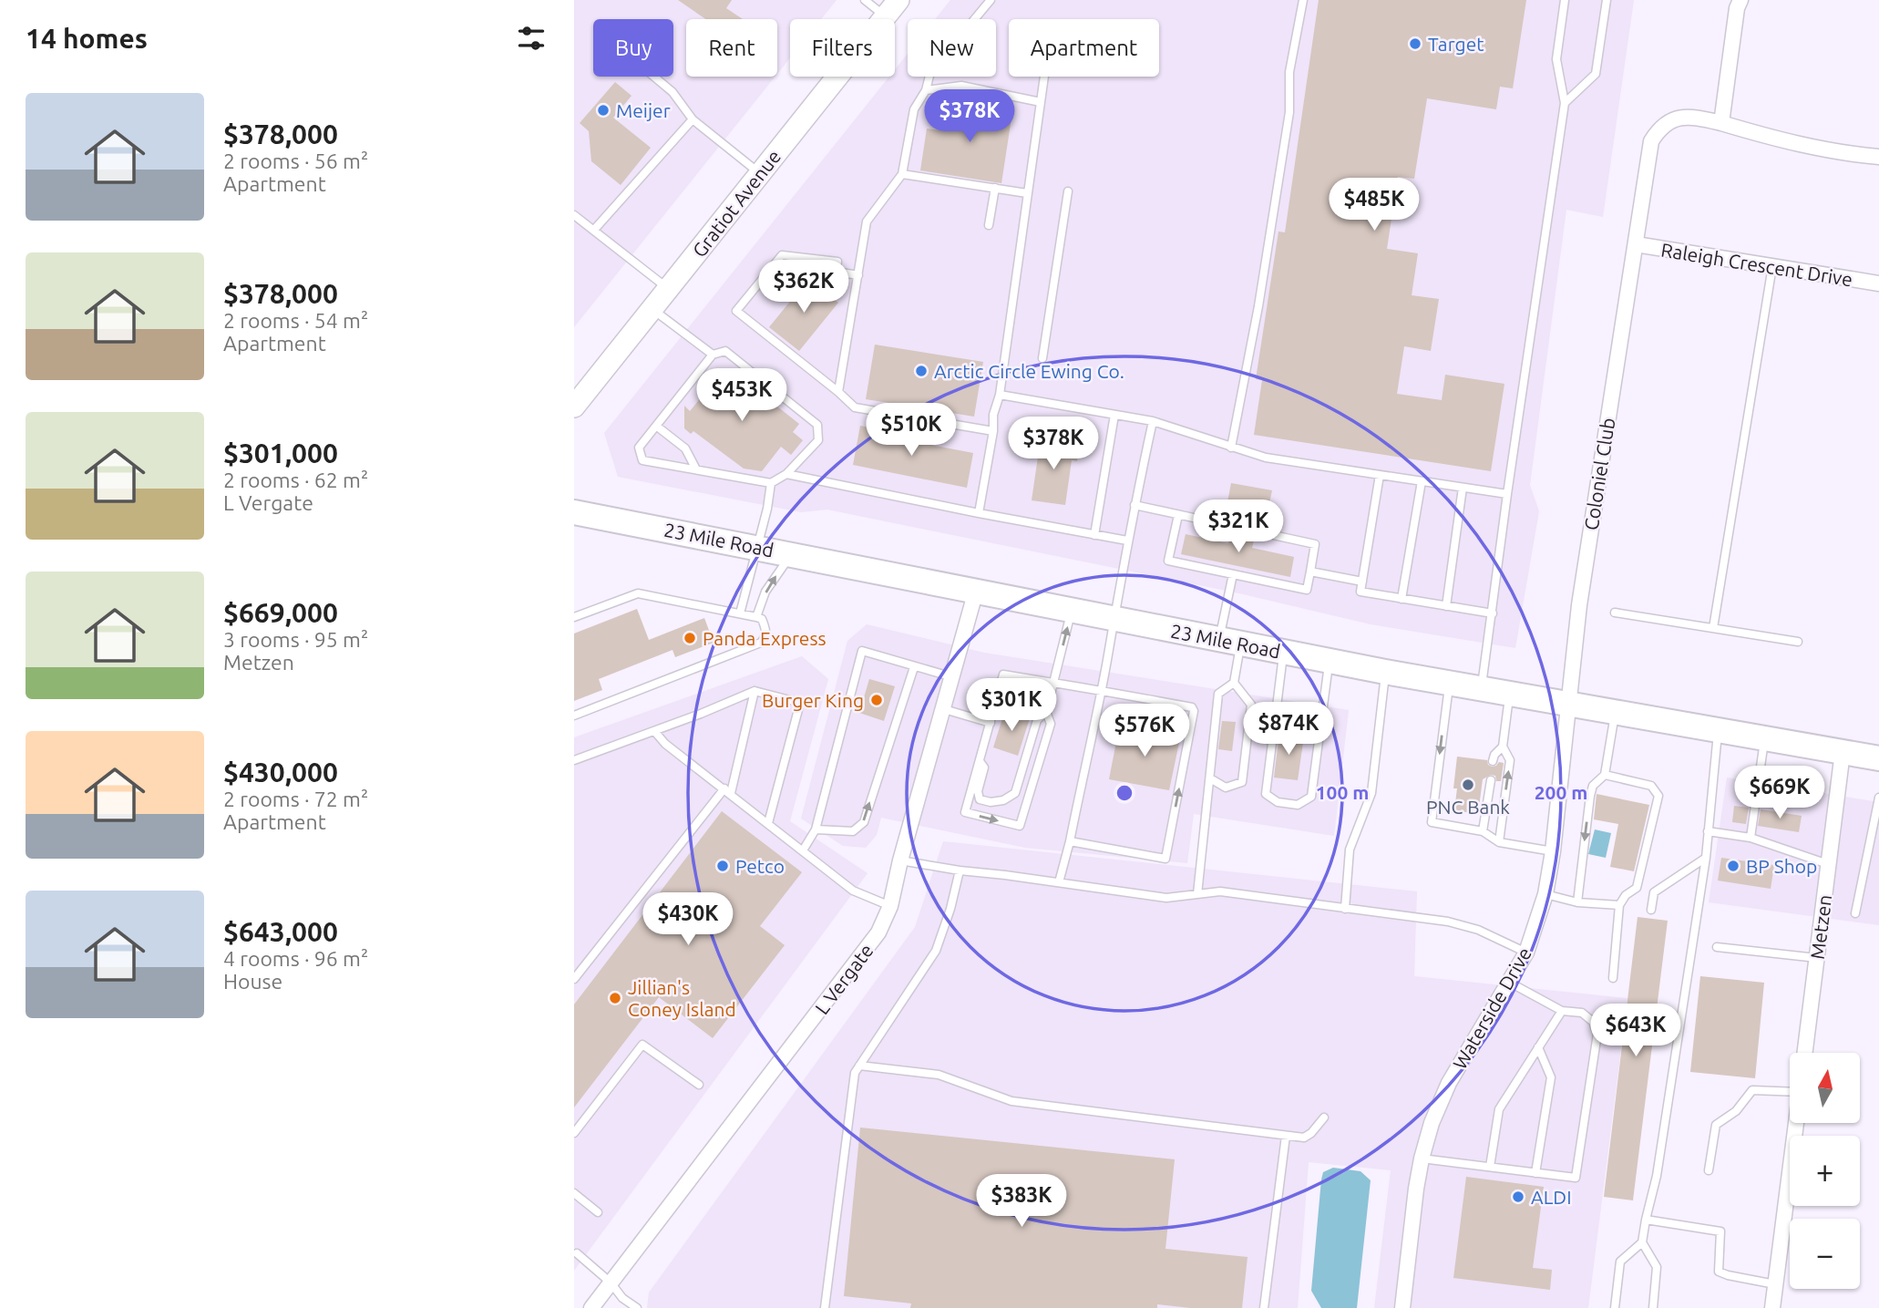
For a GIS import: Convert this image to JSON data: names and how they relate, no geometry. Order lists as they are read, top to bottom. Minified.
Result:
{"streets":{"main road":["Gratiot Avenue","23 Mile Road"],"street":["Raleigh Crescent Drive","Coloniel Club","Metzen","L Vergate","Waterside Drive"]},"crossings":[["Raleigh Crescent Drive","Coloniel Club"],["Coloniel Club","23 Mile Road"],["Coloniel Club","Waterside Drive"],["23 Mile Road","Metzen"],["23 Mile Road","L Vergate"],["23 Mile Road","Waterside Drive"]],"places":["Target","Meijer","Arctic Circle Ewing Co.","Panda Express","Burger King","PNC Bank","Petco","BP Shop","Jillian's Coney Island","ALDI"],"north":"top","page":{"heading":"14 homes","chip":["Buy","Rent","Filters","New","Apartment"],"list":[{"name":"$378,000","note":"2 rooms · 56 m² · Apartment"},{"name":"$378,000","note":"2 rooms · 54 m² · Apartment"},{"name":"$301,000","note":"2 rooms · 62 m² · L Vergate"},{"name":"$669,000","note":"3 rooms · 95 m² · Metzen"},{"name":"$430,000","note":"2 rooms · 72 m² · Apartment"},{"name":"$643,000","note":"4 rooms · 96 m² · House"}],"price":["$378K","$485K","$362K","$453K","$510K","$378K","$321K","$301K","$874K","$576K","$669K","$430K","$643K","$383K"],"map_buttons":["+","−"]},"rings":["100 m","200 m"]}
